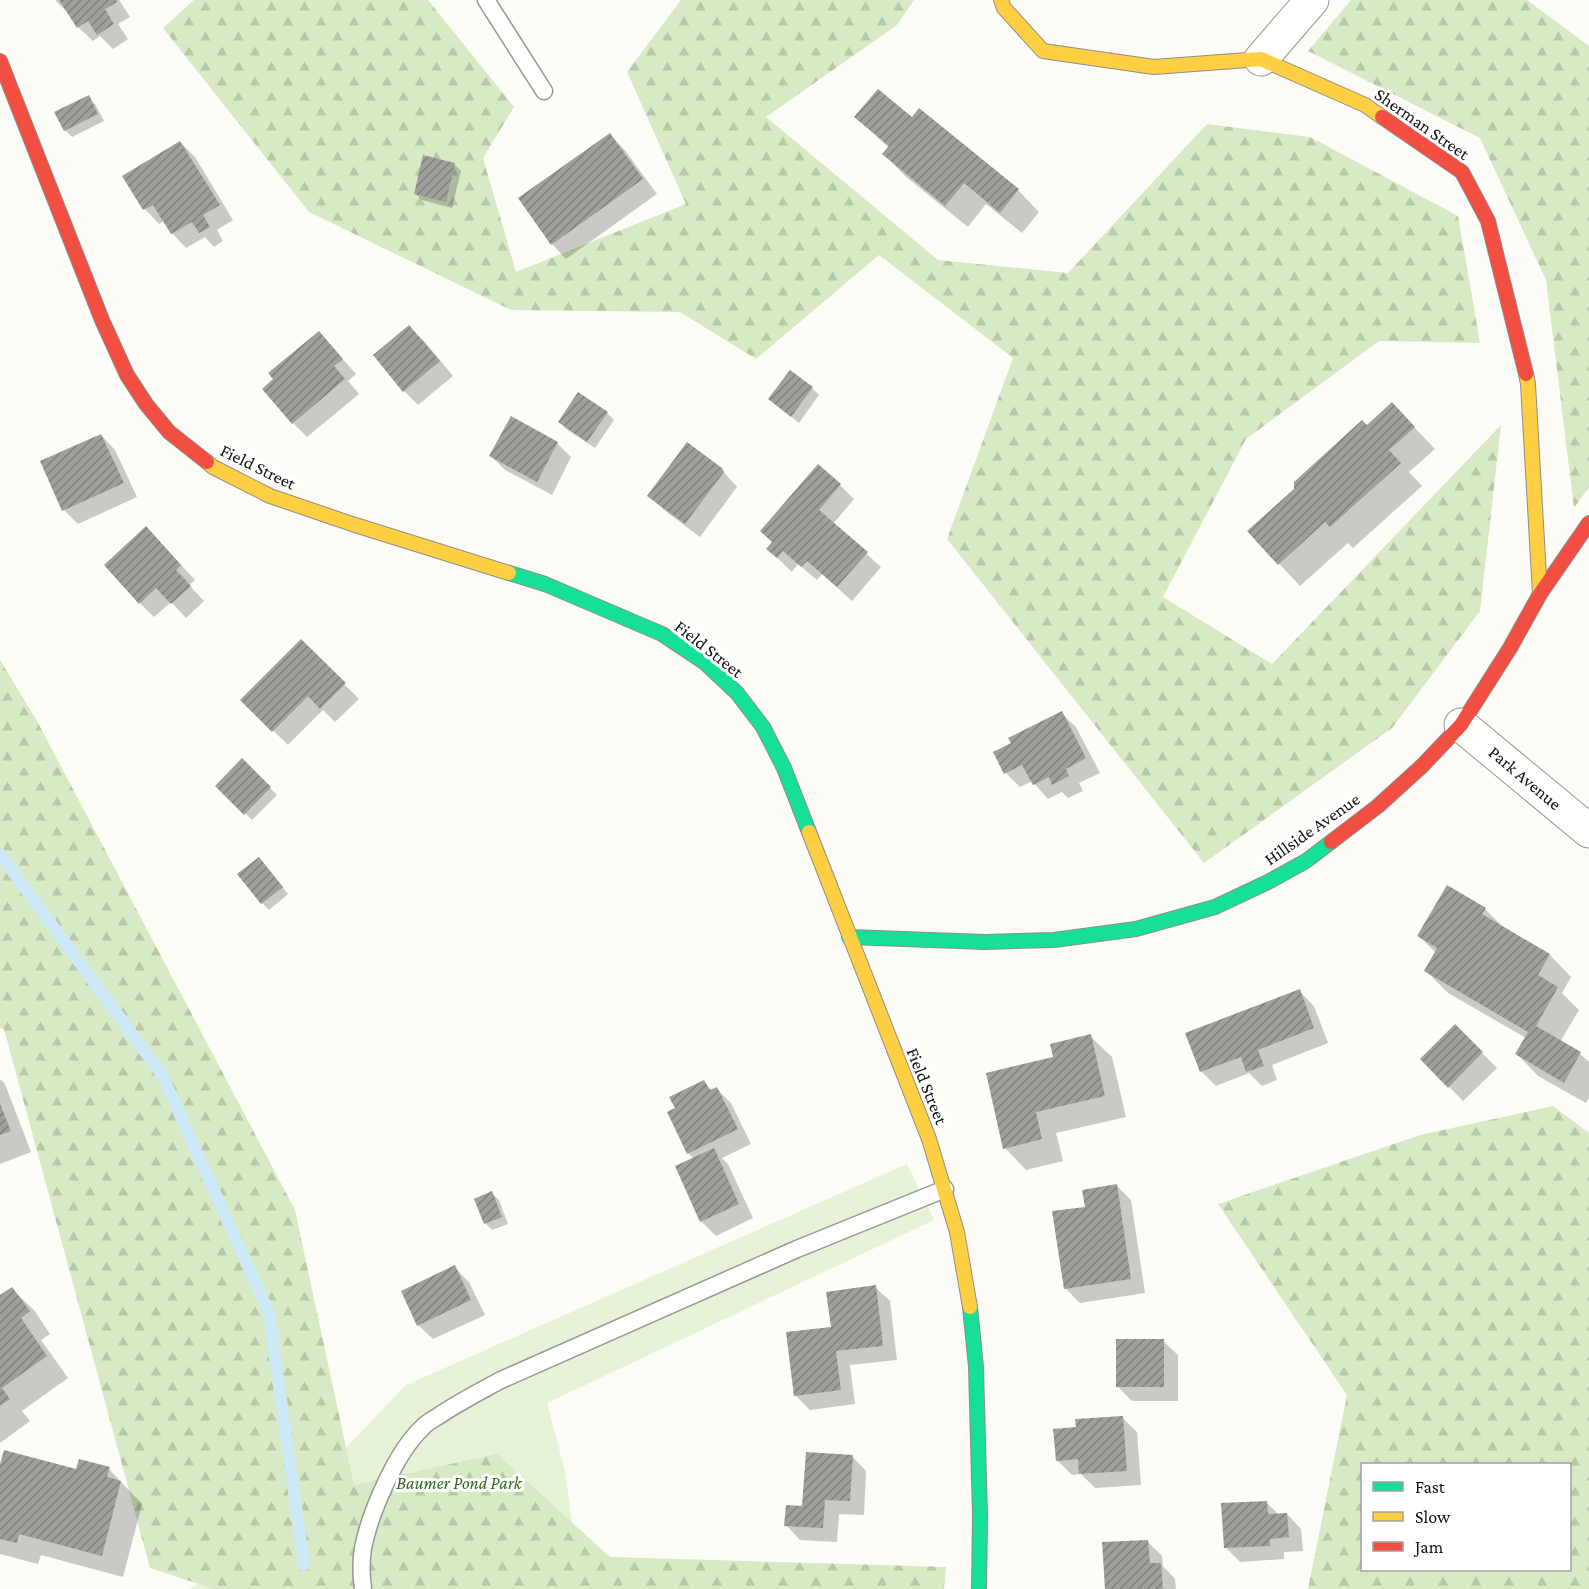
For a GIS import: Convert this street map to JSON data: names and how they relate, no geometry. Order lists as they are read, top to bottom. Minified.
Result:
{"streets":{"street":["Sherman Street","Field Street","Park Avenue","Hillside Avenue"]},"crossings":[["Sherman Street","Hillside Avenue"],["Field Street","Hillside Avenue"],["Park Avenue","Hillside Avenue"]],"parks":["Baumer Pond Park"],"legend":["Fast","Slow","Jam"]}
